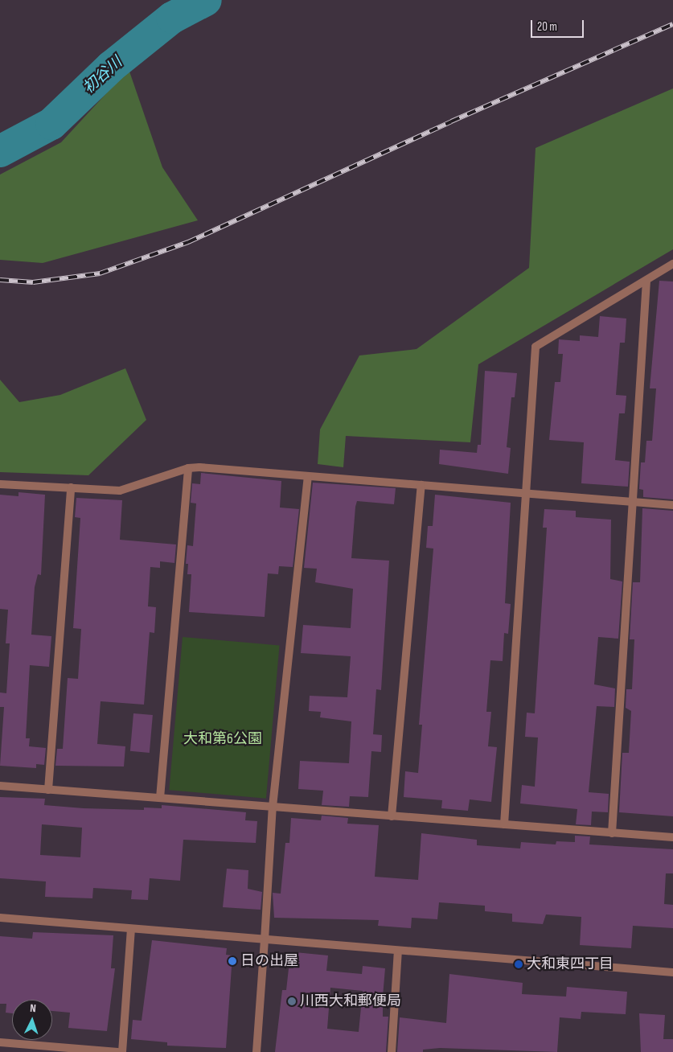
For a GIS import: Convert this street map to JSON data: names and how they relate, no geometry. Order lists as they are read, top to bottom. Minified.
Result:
{"water":["初谷川"],"parks":["大和第6公園"],"places":["日の出屋","大和東四丁目","川西大和郵便局"],"scale_bar":"20 m","north":"top"}
